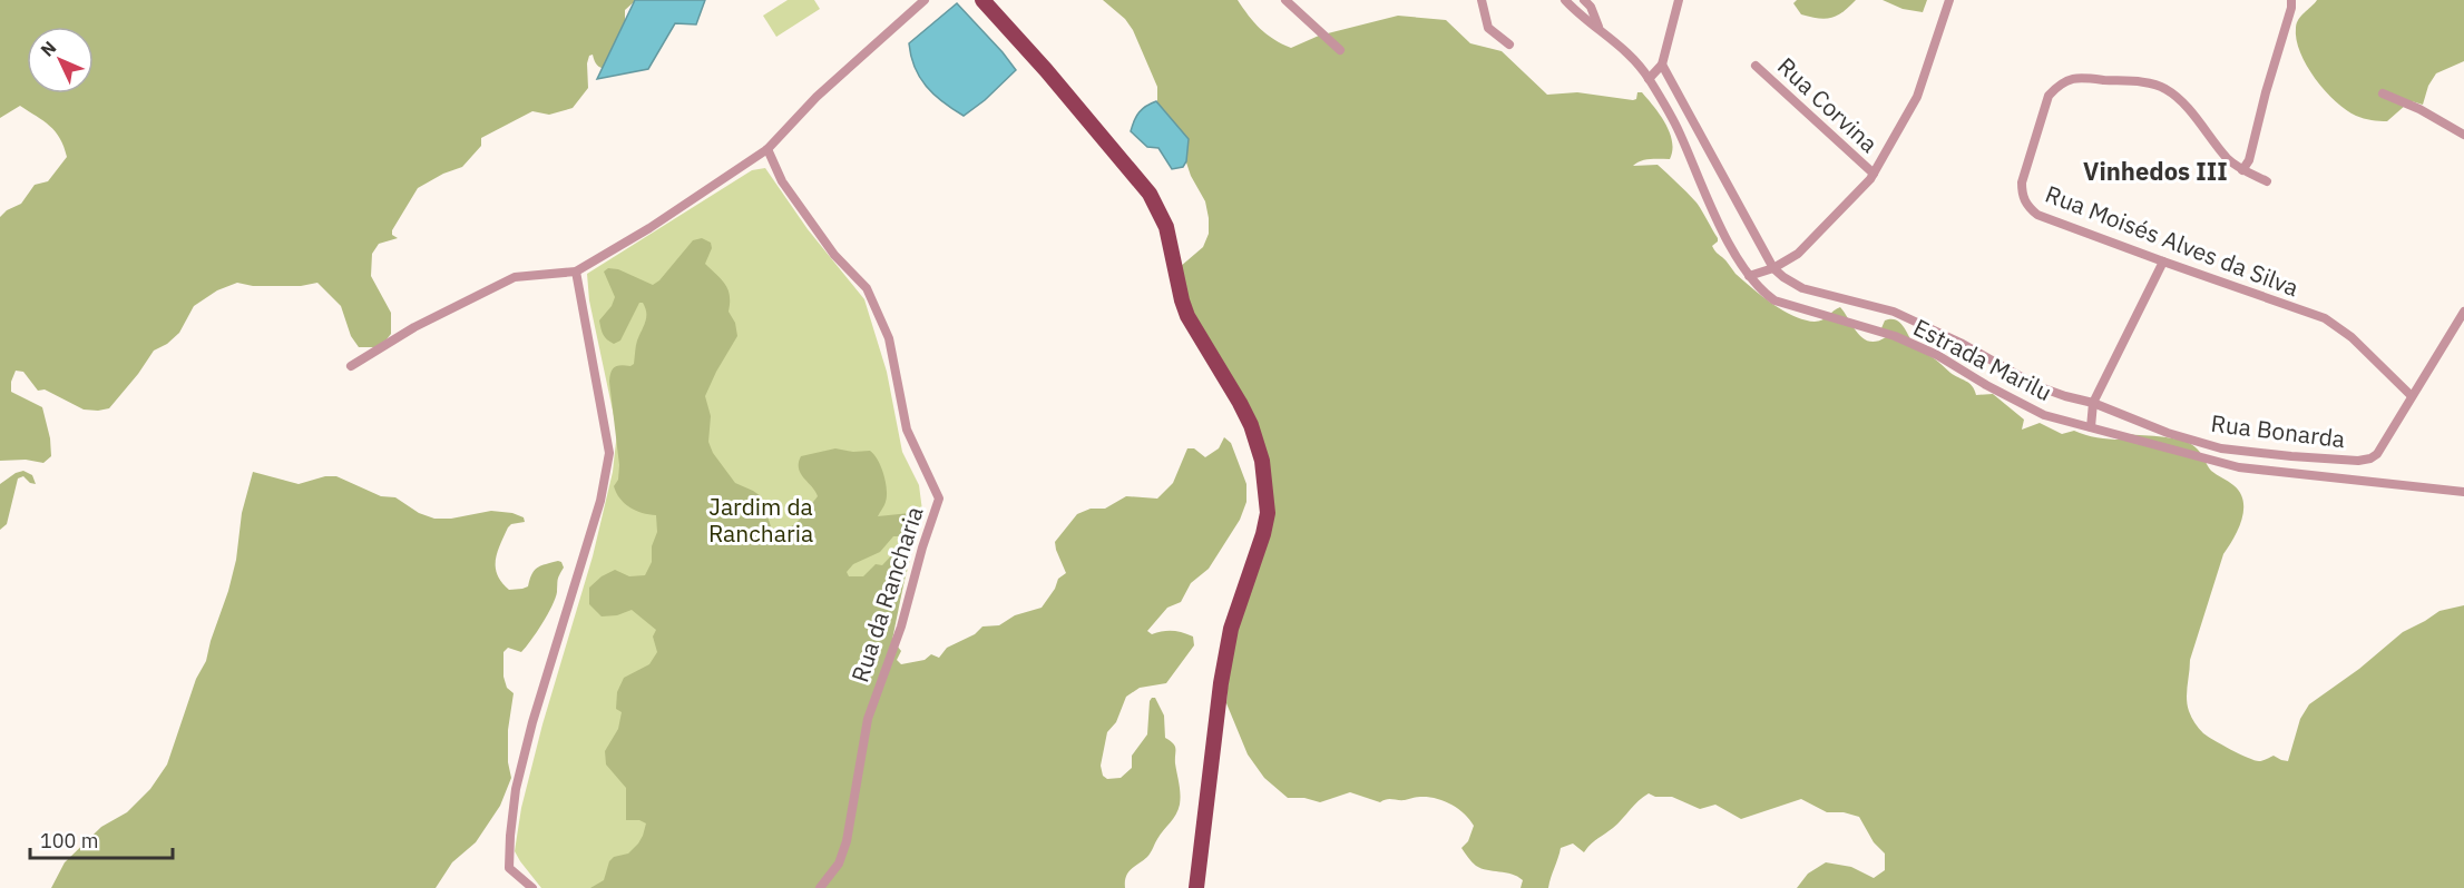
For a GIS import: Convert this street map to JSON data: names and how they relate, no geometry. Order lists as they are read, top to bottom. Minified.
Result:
{"streets":{"street":["Rua Corvina","Rua Moisés Alves da Silva","Estrada Marilu","Rua Bonarda","Rua da Rancharia"]},"crossings":[["Rua Moisés Alves da Silva","Rua Bonarda"]],"districts":["Vinhedos III"],"parks":["Jardim da Rancharia"],"scale_bar":"100 m","north":"top left"}
